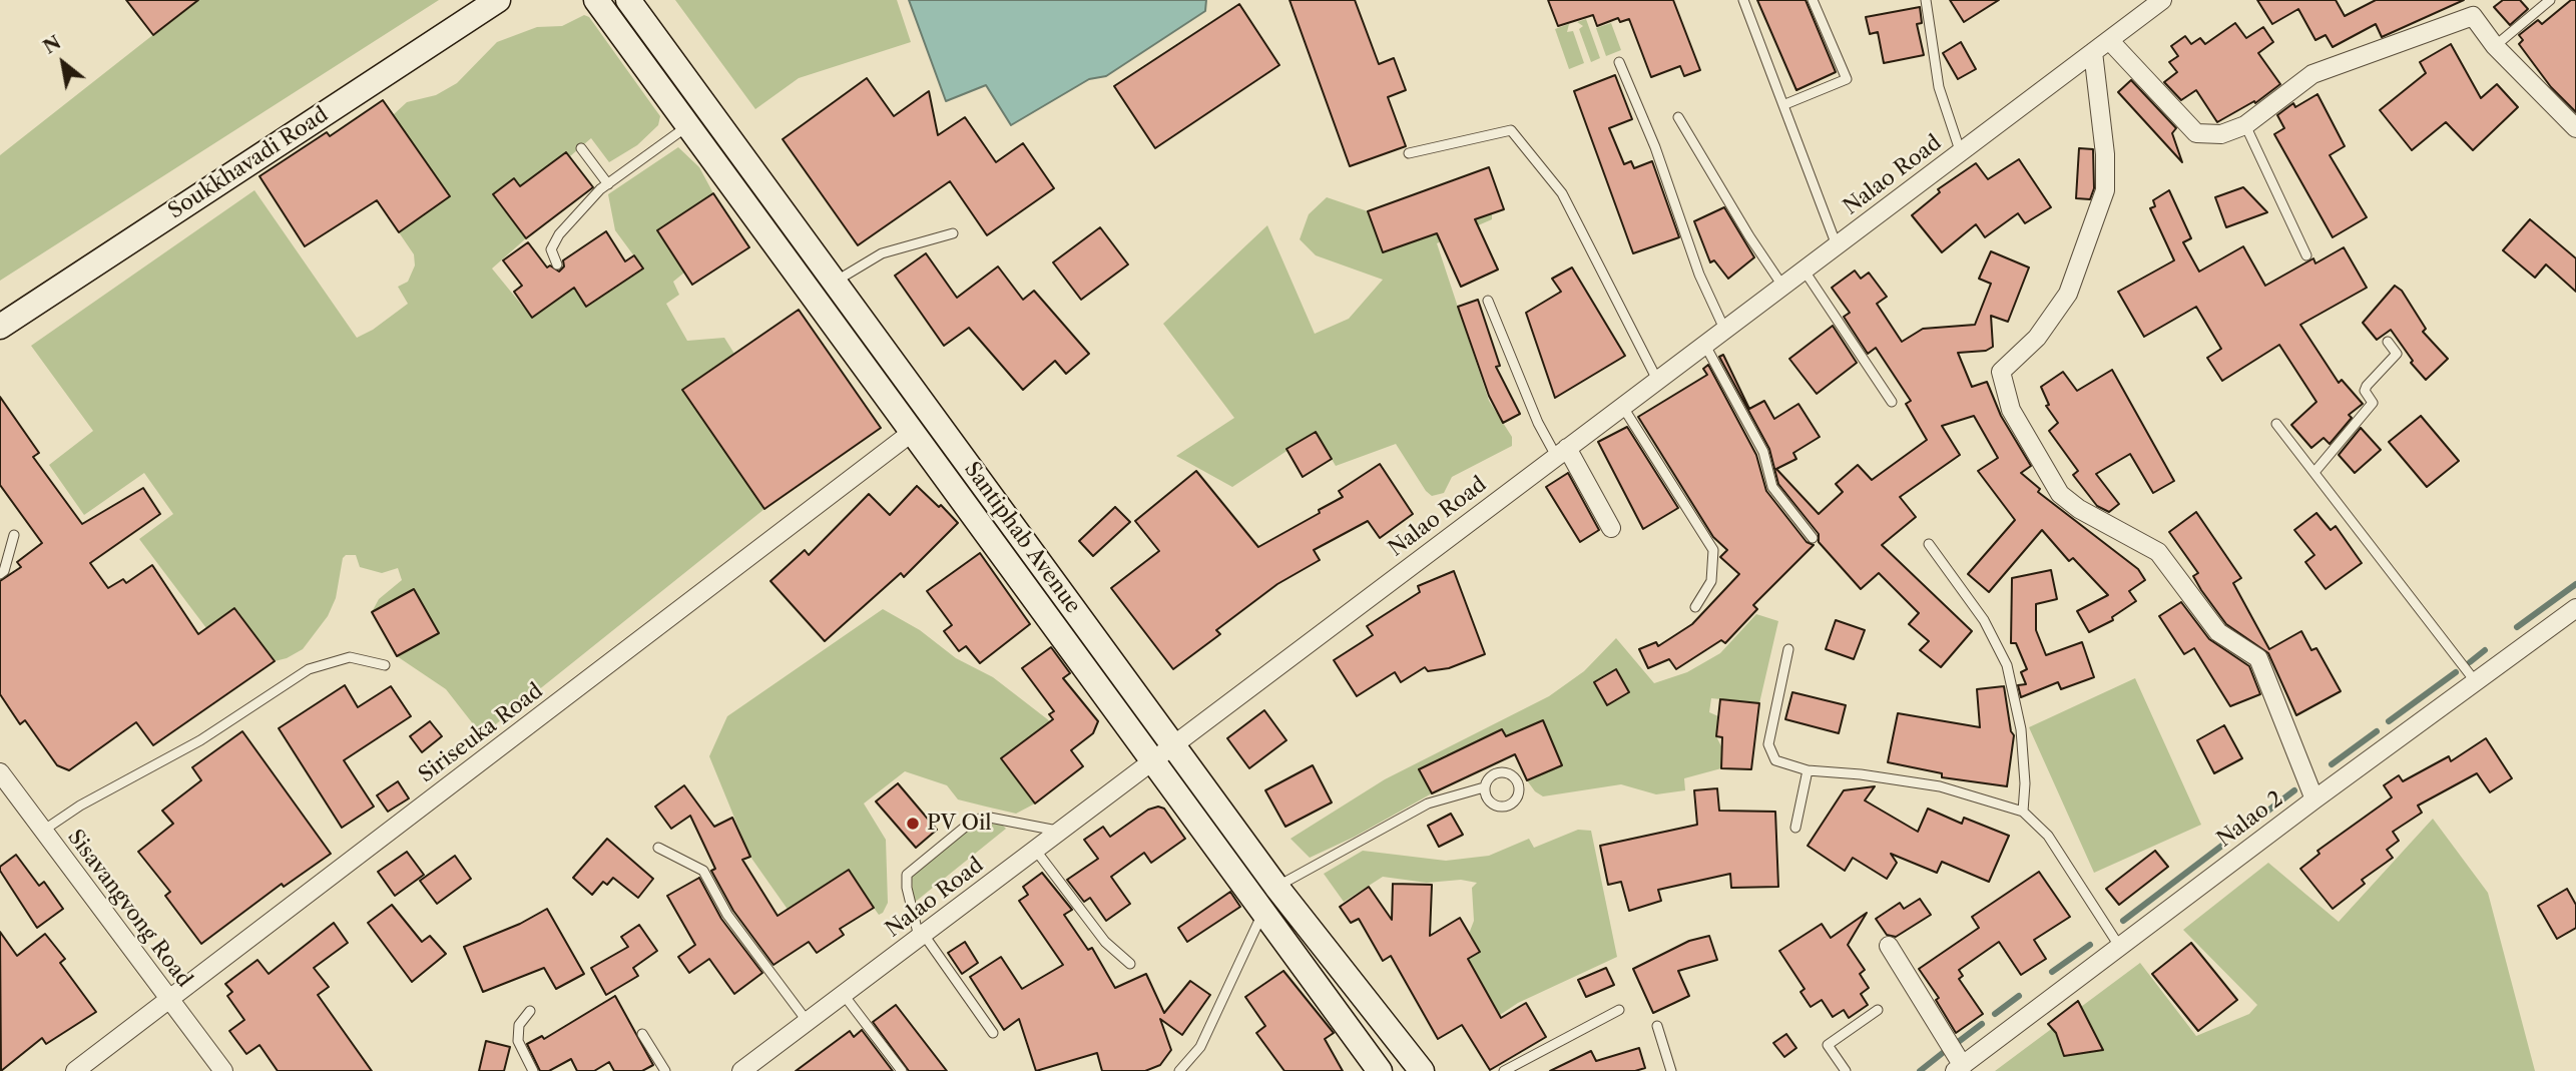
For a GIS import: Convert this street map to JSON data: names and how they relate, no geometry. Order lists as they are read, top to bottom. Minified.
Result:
{"streets":{"street":["Soukkhavadi Road","Nalao Road","Santiphab Avenue","Siriseuka Road","Nalao 2","Sisavangvong Road"]},"crossings":[["Nalao Road","Santiphab Avenue"],["Santiphab Avenue","Siriseuka Road"],["Siriseuka Road","Sisavangvong Road"]],"places":["PV Oil"],"north":"top left"}
